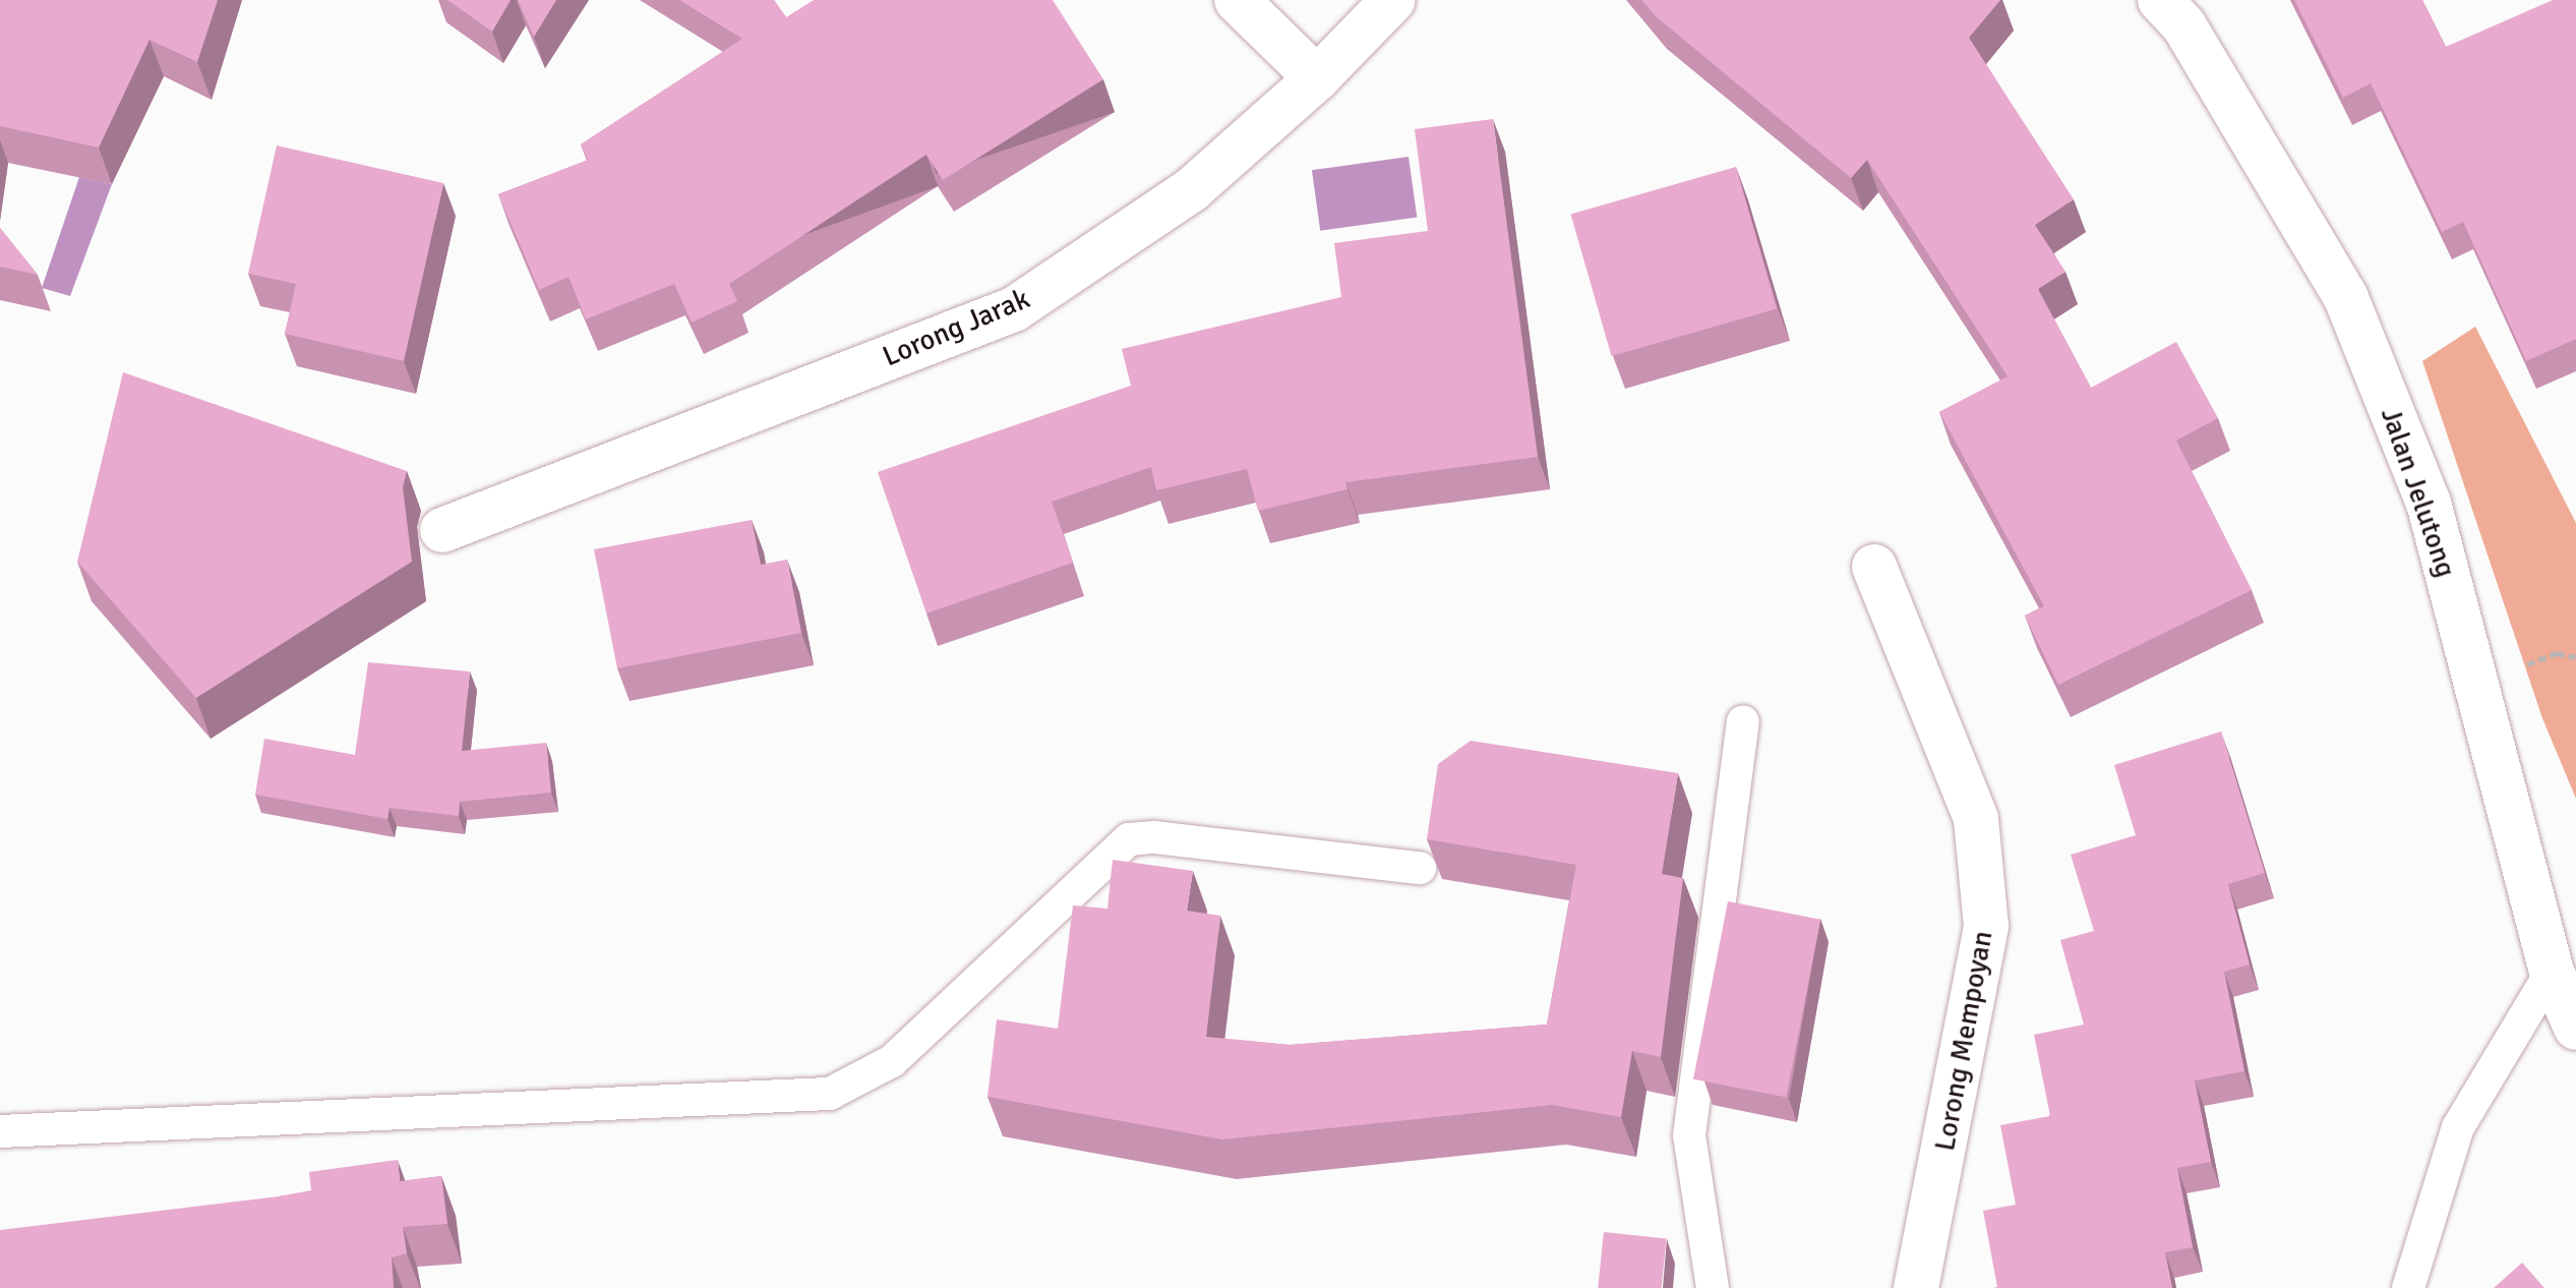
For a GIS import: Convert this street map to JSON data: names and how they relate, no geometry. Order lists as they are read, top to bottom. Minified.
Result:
{"streets":{"street":["Lorong Jarak","Jalan Jelutong","Lorong Mempoyan"]}}
